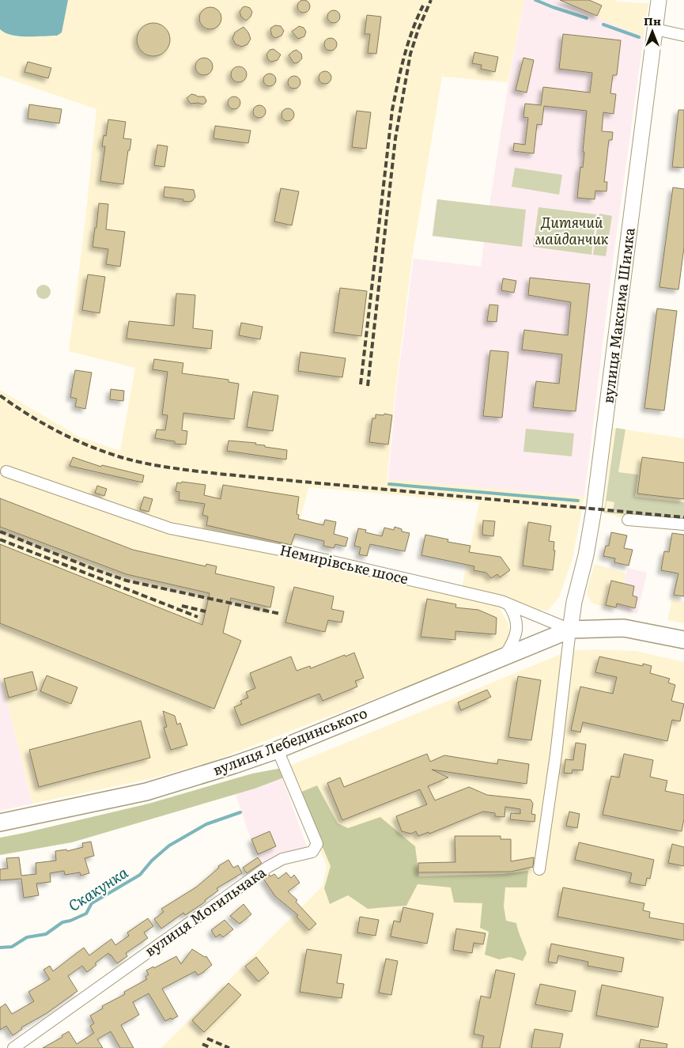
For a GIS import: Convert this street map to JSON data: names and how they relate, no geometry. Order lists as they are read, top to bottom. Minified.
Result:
{"streets":{"main road":["вулиця Максима Шимка","Немирівське шосе","вулиця Лебединського"],"street":["вулиця Могильчака"]},"crossings":[["вулиця Максима Шимка","Немирівське шосе"],["вулиця Максима Шимка","вулиця Лебединського"],["Немирівське шосе","вулиця Лебединського"],["вулиця Лебединського","вулиця Могильчака"]],"water":["Скакунка"],"parks":["Дитячий майданчик"],"north":"top"}
